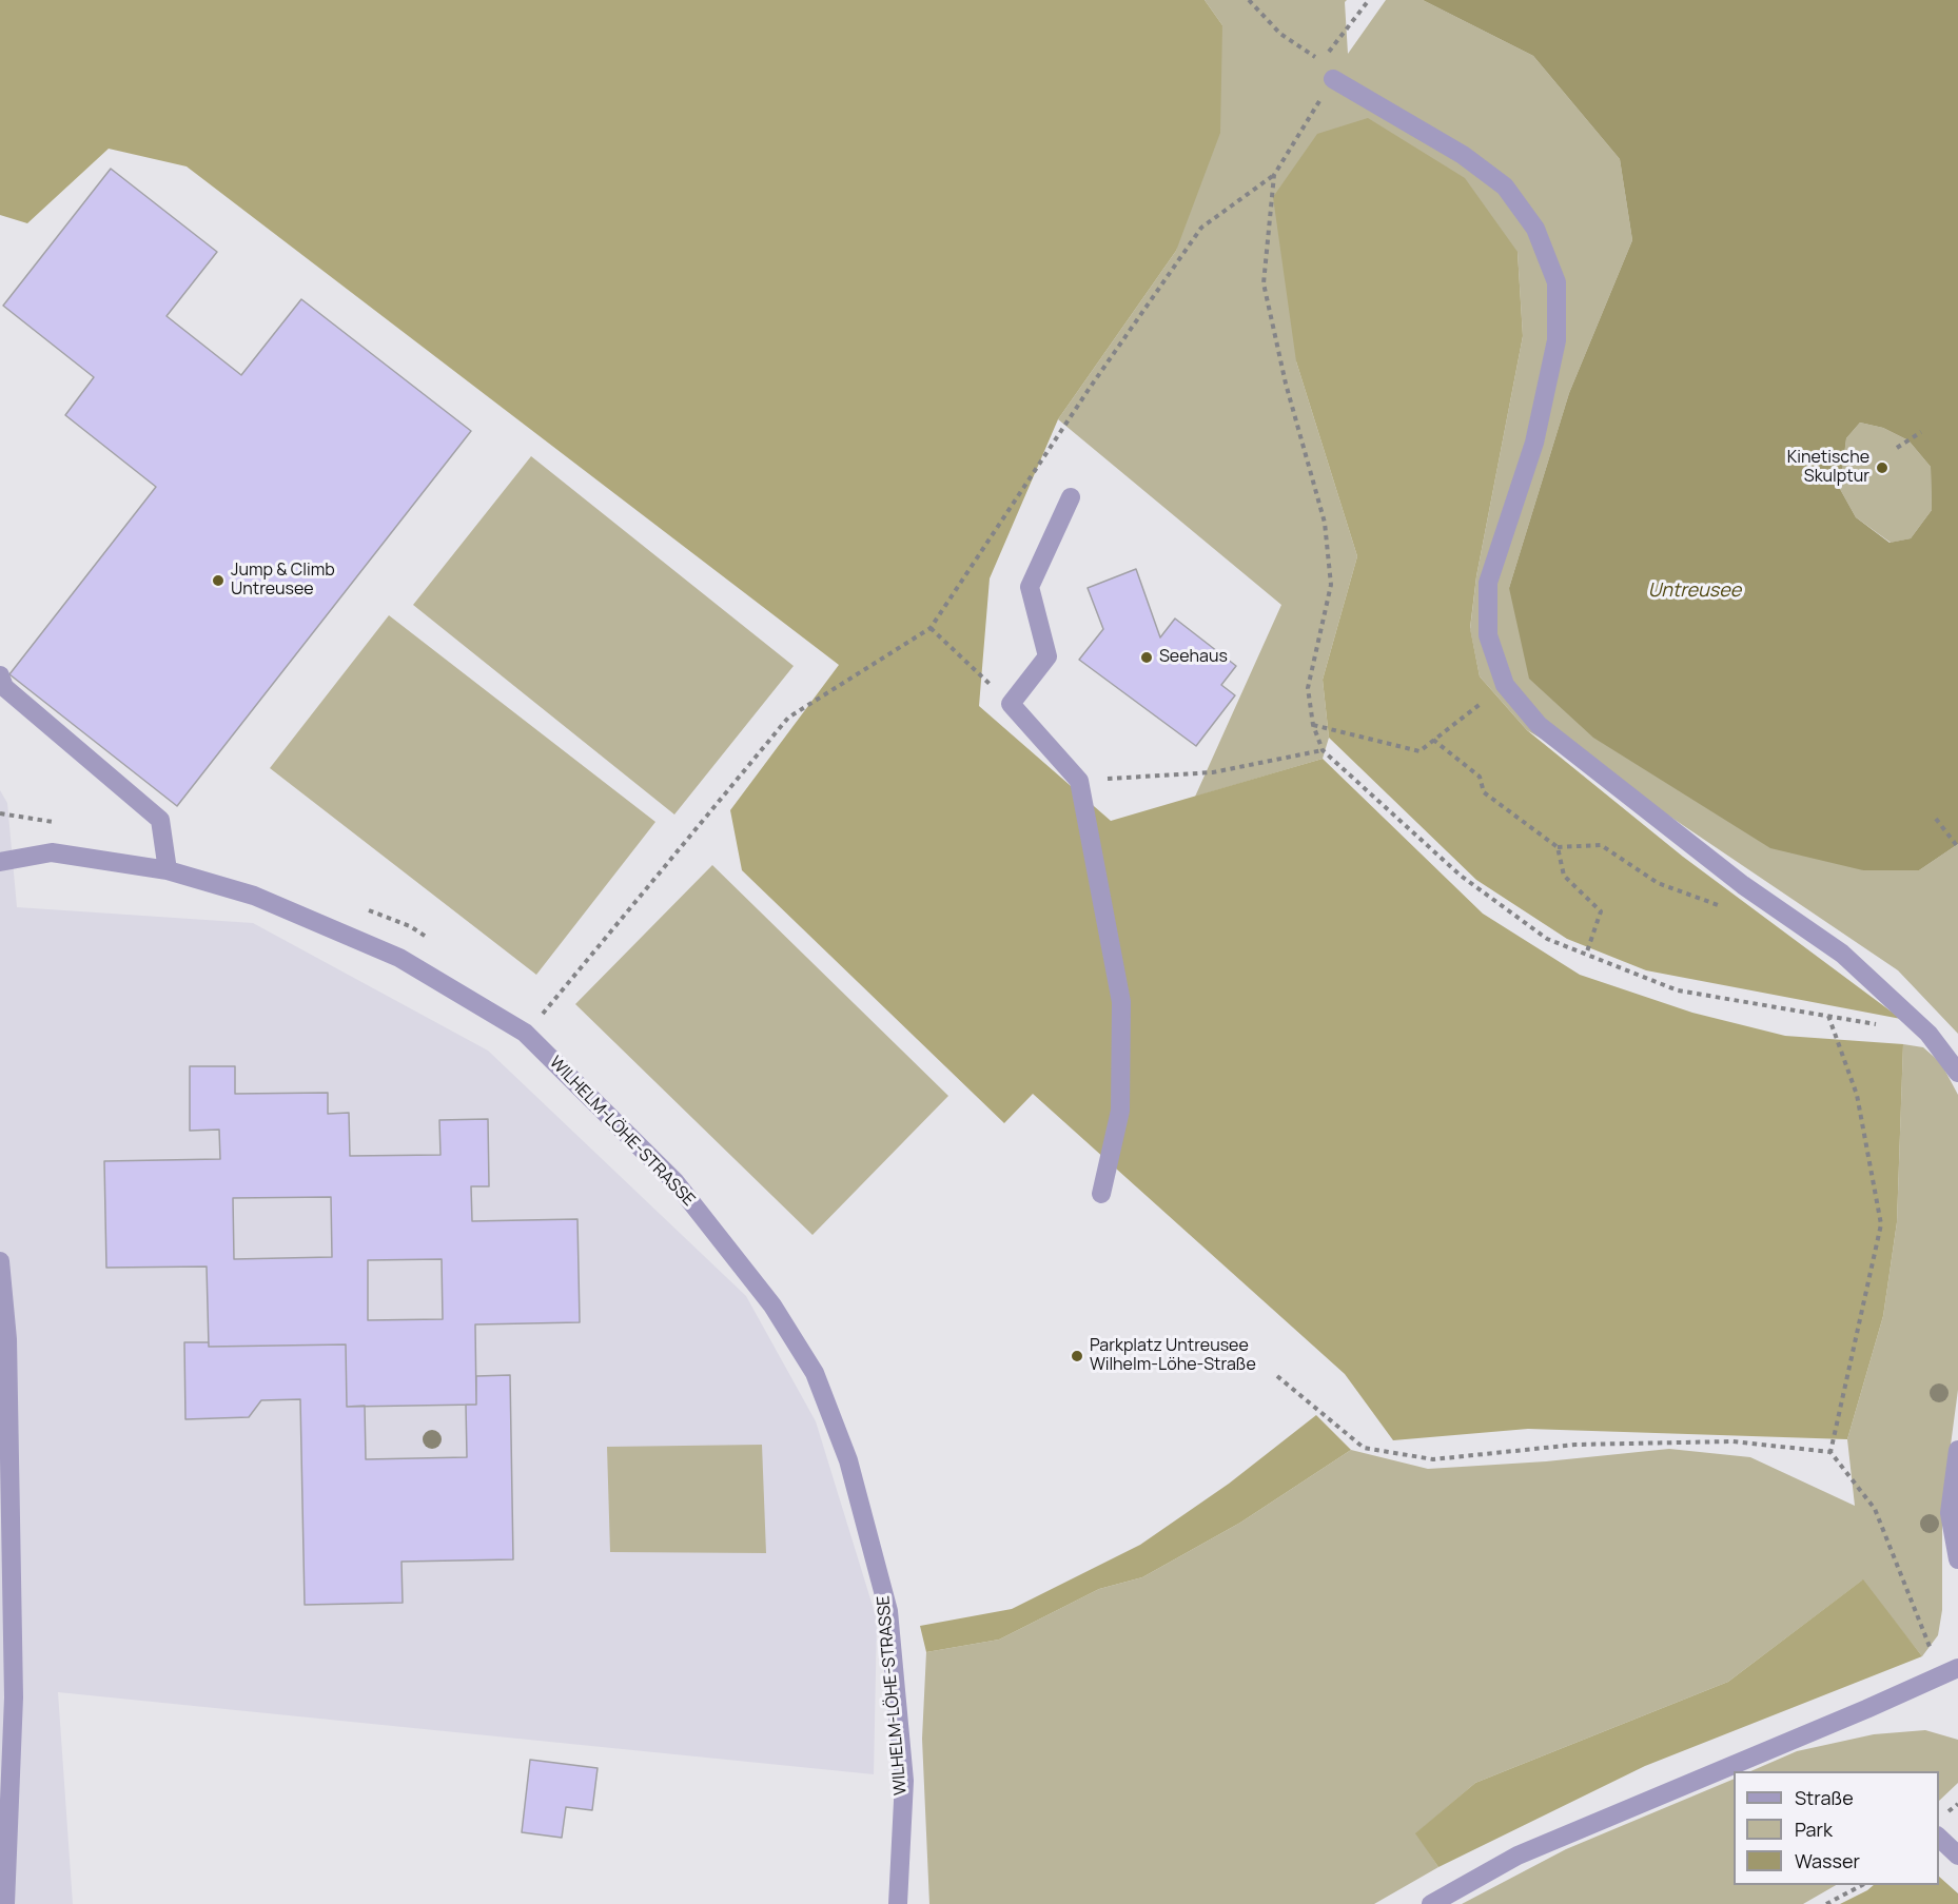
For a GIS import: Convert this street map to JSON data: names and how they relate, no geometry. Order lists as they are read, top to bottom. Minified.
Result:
{"streets":{"street":["WILHELM-LÖHE-STRASSE"]},"water":["Untreusee"],"places":["Kinetische Skulptur","Jump & Climb Untreusee","Seehaus","Parkplatz Untreusee Wilhelm-Löhe-Straße"],"legend":["Straße","Park","Wasser"]}
